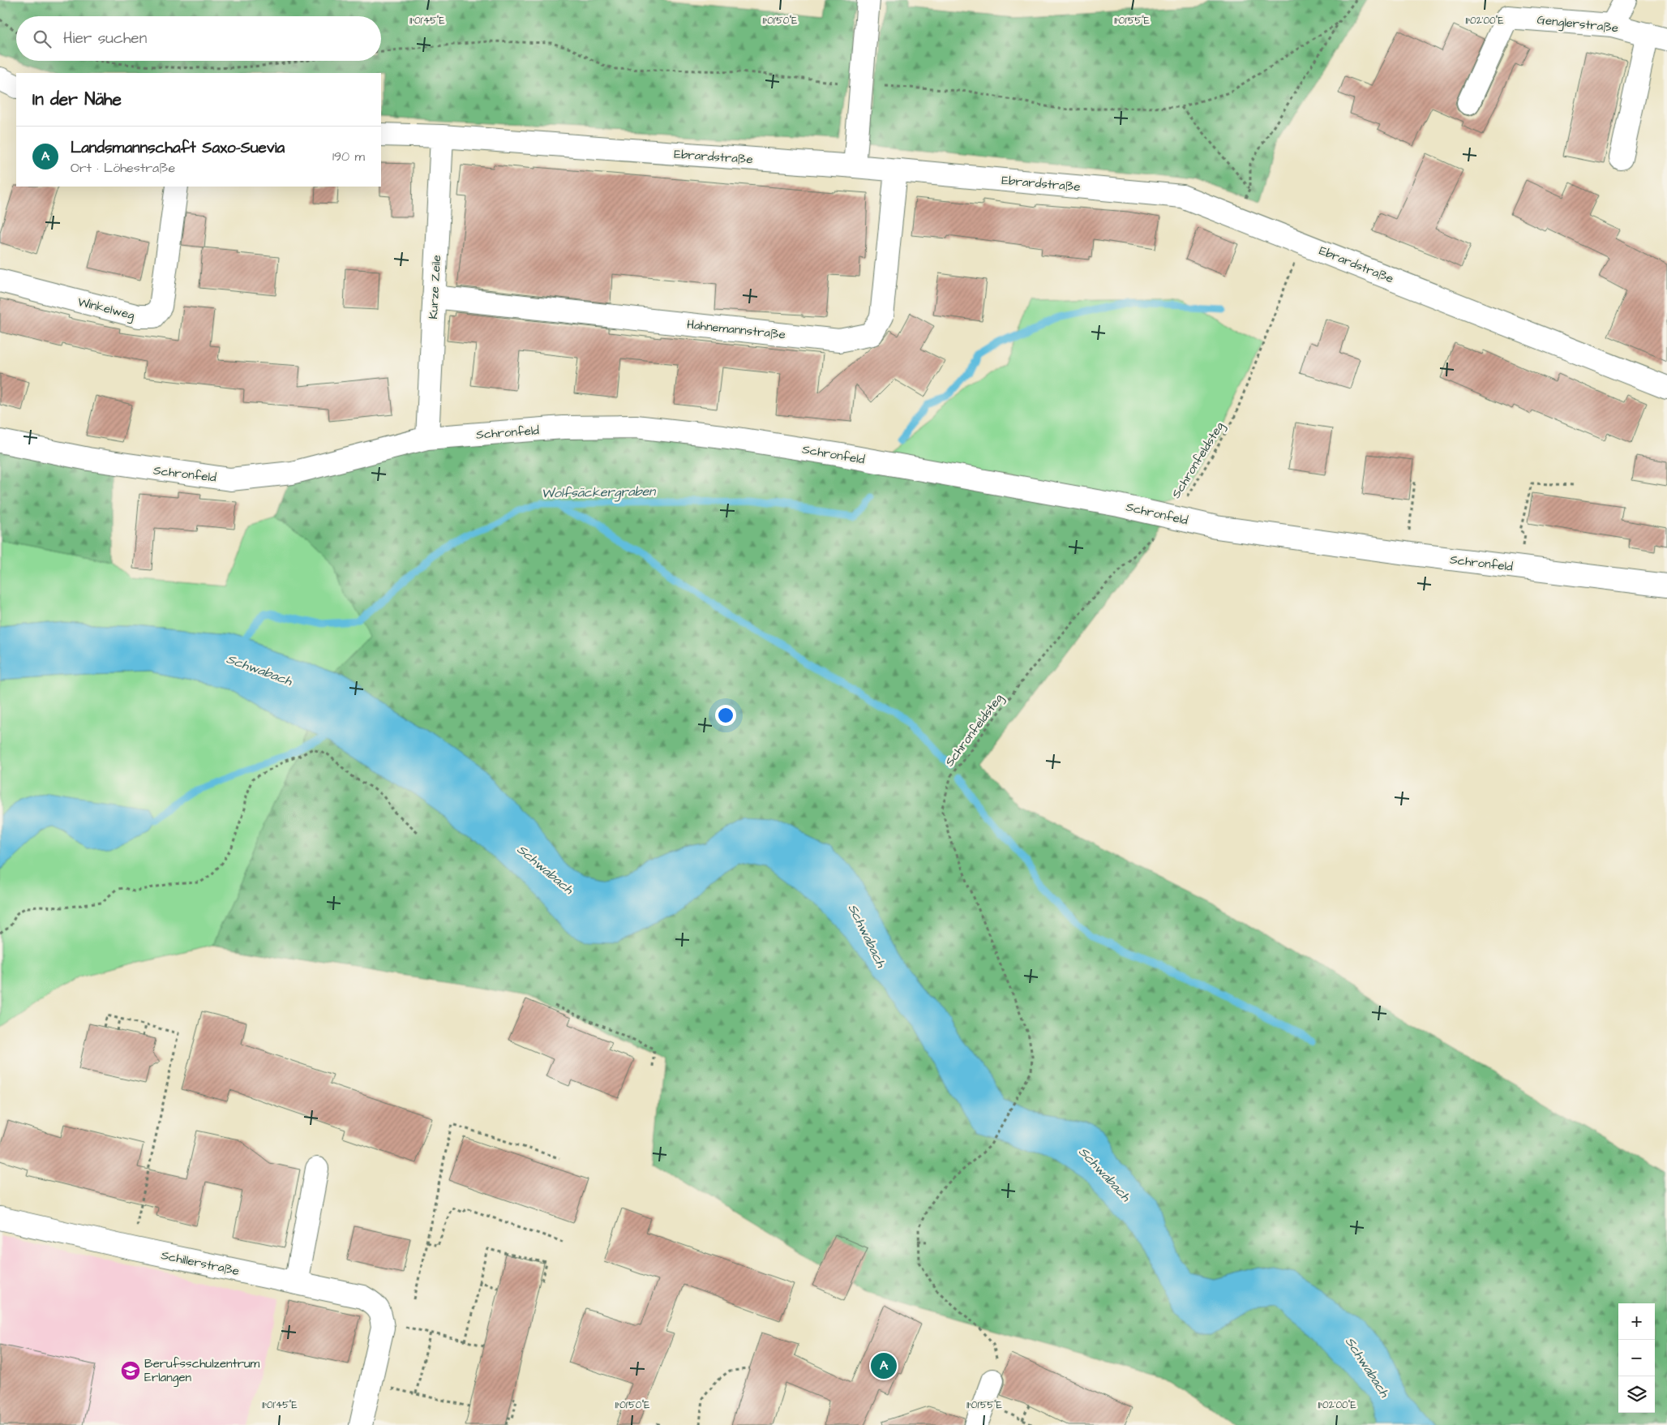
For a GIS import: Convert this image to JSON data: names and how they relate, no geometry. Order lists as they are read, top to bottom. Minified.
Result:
{"streets":{"street":["Genglerstraße","Ebrardstraße","Kurze Zeile","Winkelweg","Hahnemannstraße","Schronfeld","Schillerstraße"],"path":["Schronfeldsteg"]},"crossings":[["Ebrardstraße","Kurze Zeile"],["Ebrardstraße","Hahnemannstraße"],["Ebrardstraße","Schronfeldsteg"],["Kurze Zeile","Hahnemannstraße"],["Kurze Zeile","Schronfeld"],["Schronfeld","Schronfeldsteg"]],"water":["Wolfsäckergraben","Schwabach"],"places":{"school or university":["Berufsschulzentrum Erlangen"]},"page":{"search":"Hier suchen","heading":"In der Nähe","list":[{"mark":"A","name":"Landsmannschaft Saxo-Suevia","note":"Ort · Löhestraße","value":"190 m"}],"map_buttons":["+","−"],"pins":"A"},"coordinates":["11°01'45\"E","11°01'50\"E","11°01'55\"E","11°02'00\"E"]}
